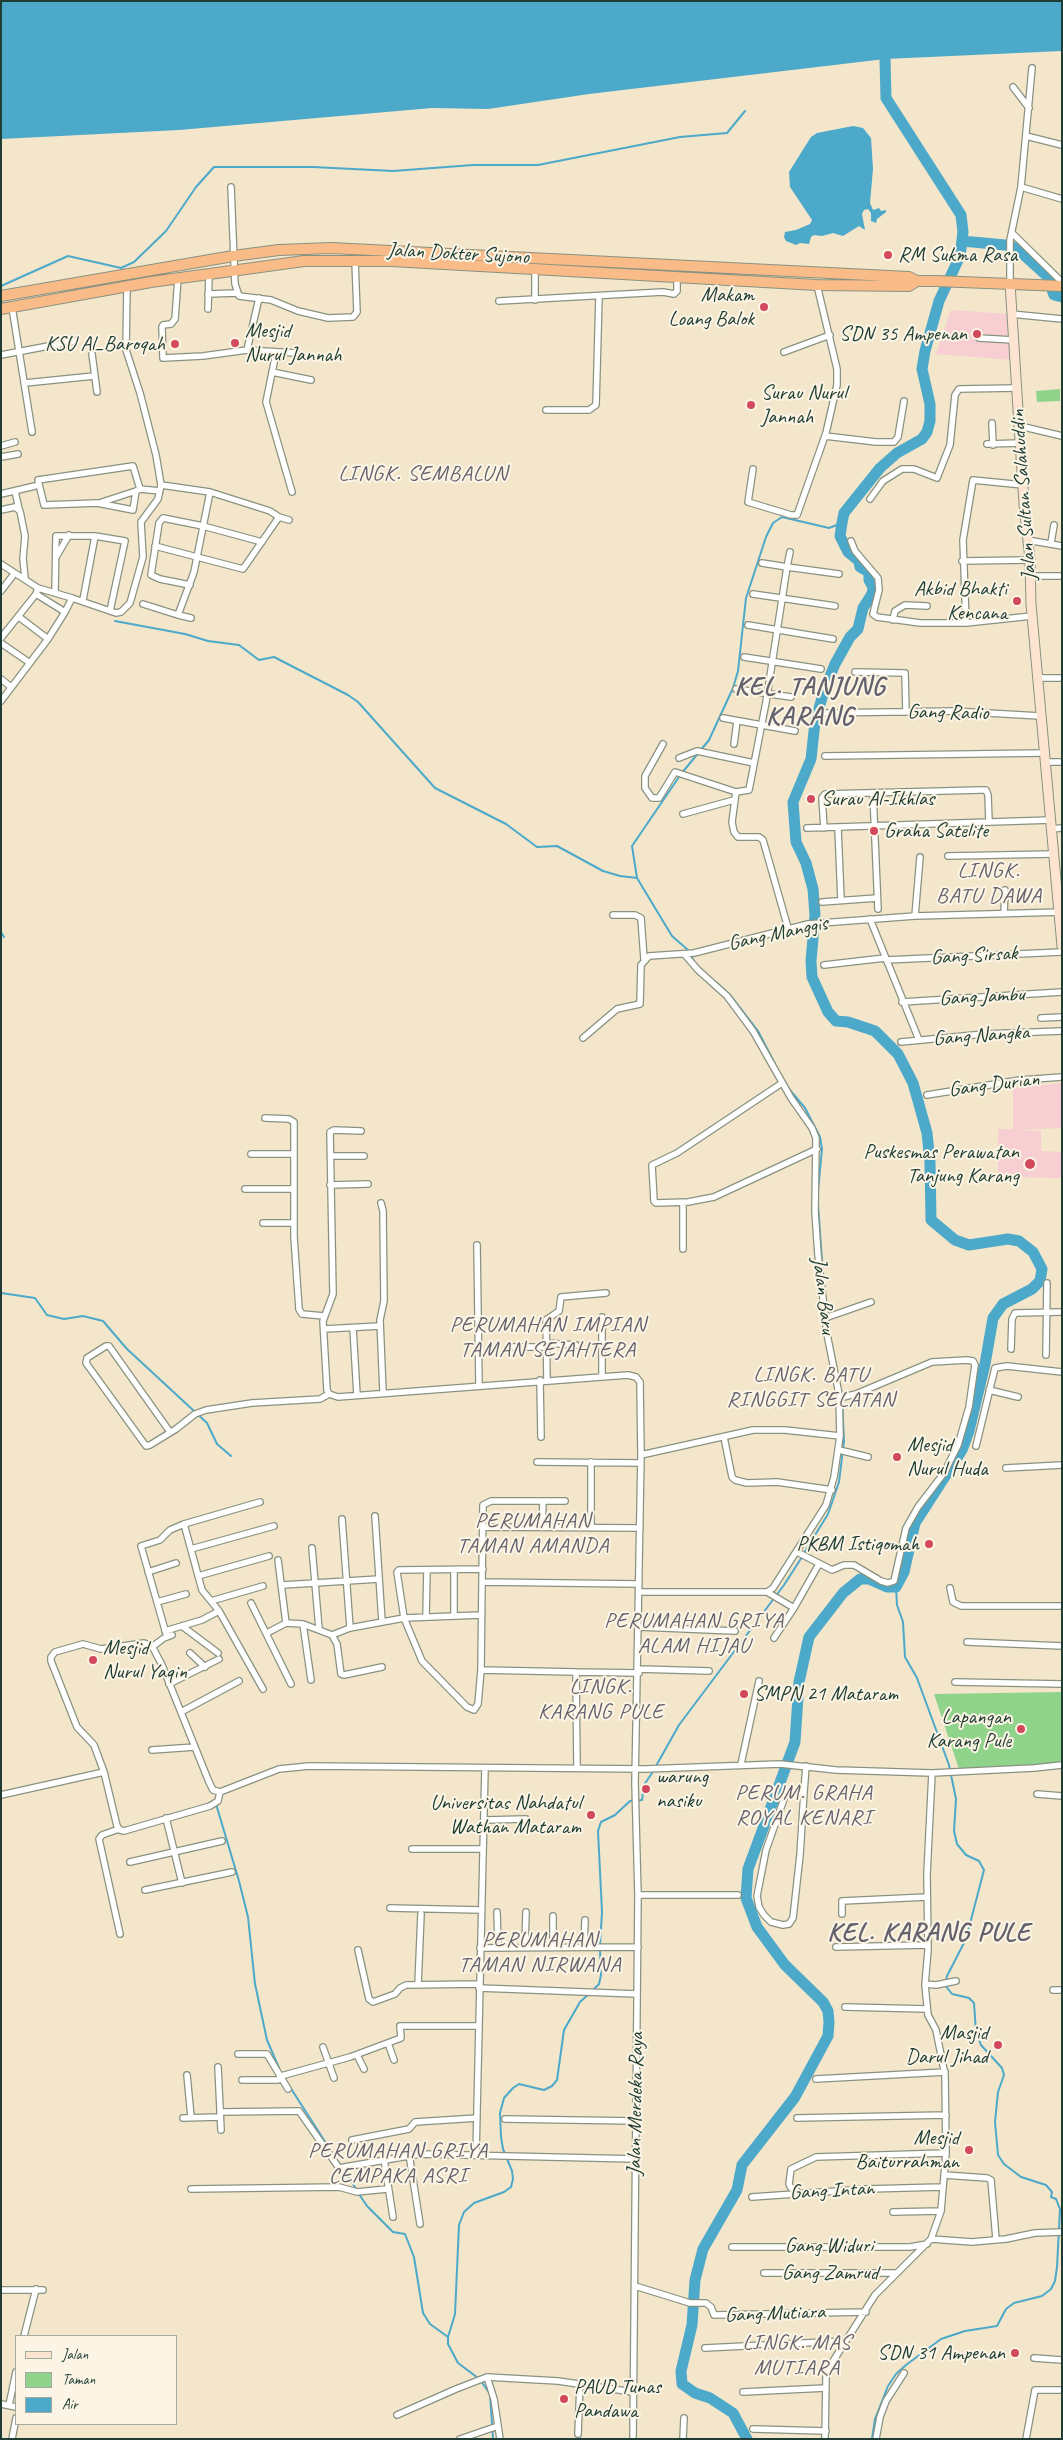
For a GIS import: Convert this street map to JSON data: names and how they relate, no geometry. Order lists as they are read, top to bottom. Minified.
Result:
{"streets":{"highway":["Jalan Dokter Sujono"],"main road":["Jalan Sultan Salahuddin"],"street":["Gang Radio","Gang Manggis","Gang Sirsak","Gang Jambu","Gang Nangka","Gang Durian","Jalan Baru","Jalan Merdeka Raya","Gang Intan","Gang Widuri","Gang Zamrud","Gang Mutiara"]},"crossings":[["Jalan Dokter Sujono","Jalan Sultan Salahuddin"],["Jalan Sultan Salahuddin","Gang Radio"],["Jalan Sultan Salahuddin","Gang Manggis"],["Gang Manggis","Jalan Baru"],["Jalan Merdeka Raya","Gang Mutiara"]],"districts":["LINGK. SEMBALUN","KEL. TANJUNG KARANG","LINGK. BATU DAWA","PERUMAHAN IMPIAN TAMAN SEJAHTERA","LINGK. BATU RINGGIT SELATAN","PERUMAHAN TAMAN AMANDA","PERUMAHAN GRIYA ALAM HIJAU","LINGK. KARANG PULE","PERUM. GRAHA ROYAL KENARI","KEL. KARANG PULE","PERUMAHAN TAMAN NIRWANA","PERUMAHAN GRIYA CEMPAKA ASRI","LINGK. MAS MUTIARA"],"places":["RM Sukma Rasa","Makam Loang Balok","SDN 35 Ampenan","Mesjid Nurul Jannah","KSU Al_Baroqah","Surau Nurul Jannah","Akbid Bhakti Kencana","Surau Al-Ikhlas","Graha Satelite","Puskesmas Perawatan Tanjung Karang","Mesjid Nurul Huda","PKBM Istiqomah","Mesjid Nurul Yaqin","SMPN 21 Mataram","Lapangan Karang Pule","warung nasiku","Universitas Nahdatul Wathan Mataram","Masjid Darul Jihad","Mesjid Baiturrahman","SDN 31 Ampenan","PAUD Tunas Pandawa"],"legend":["Jalan","Taman","Air"]}
